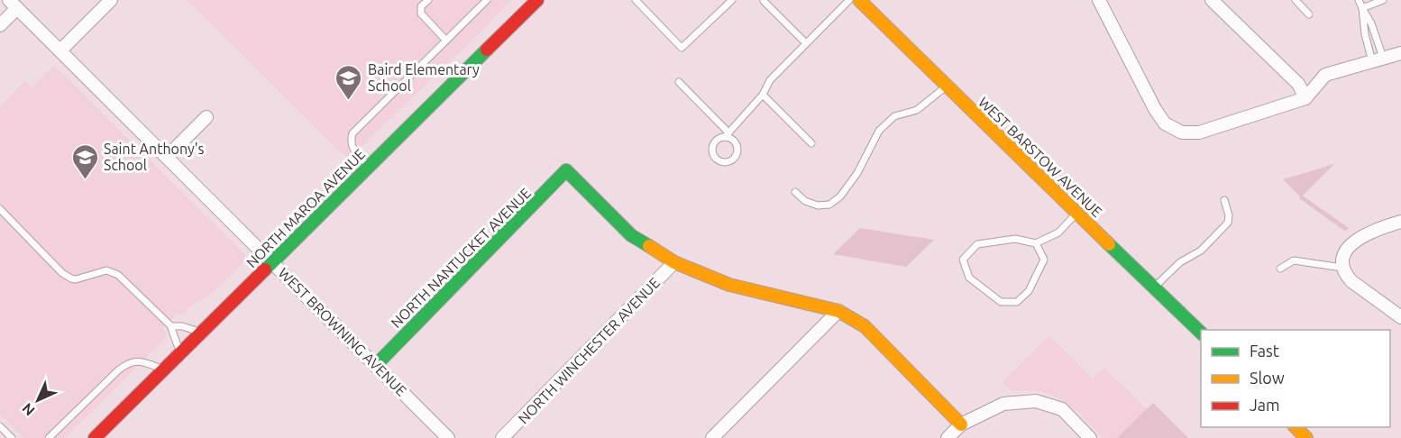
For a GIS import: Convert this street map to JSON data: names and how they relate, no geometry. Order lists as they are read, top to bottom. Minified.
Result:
{"streets":{"street":["WEST BARSTOW AVENUE","NORTH MAROA AVENUE","NORTH NANTUCKET AVENUE","WEST BROWNING AVENUE","NORTH WINCHESTER AVENUE"]},"crossings":[["NORTH MAROA AVENUE","WEST BROWNING AVENUE"],["NORTH NANTUCKET AVENUE","WEST BROWNING AVENUE"],["NORTH NANTUCKET AVENUE","NORTH WINCHESTER AVENUE"]],"places":{"school or university":["Baird Elementary School","Saint Anthony's School"]},"legend":["Fast","Slow","Jam"],"north":"bottom left"}
